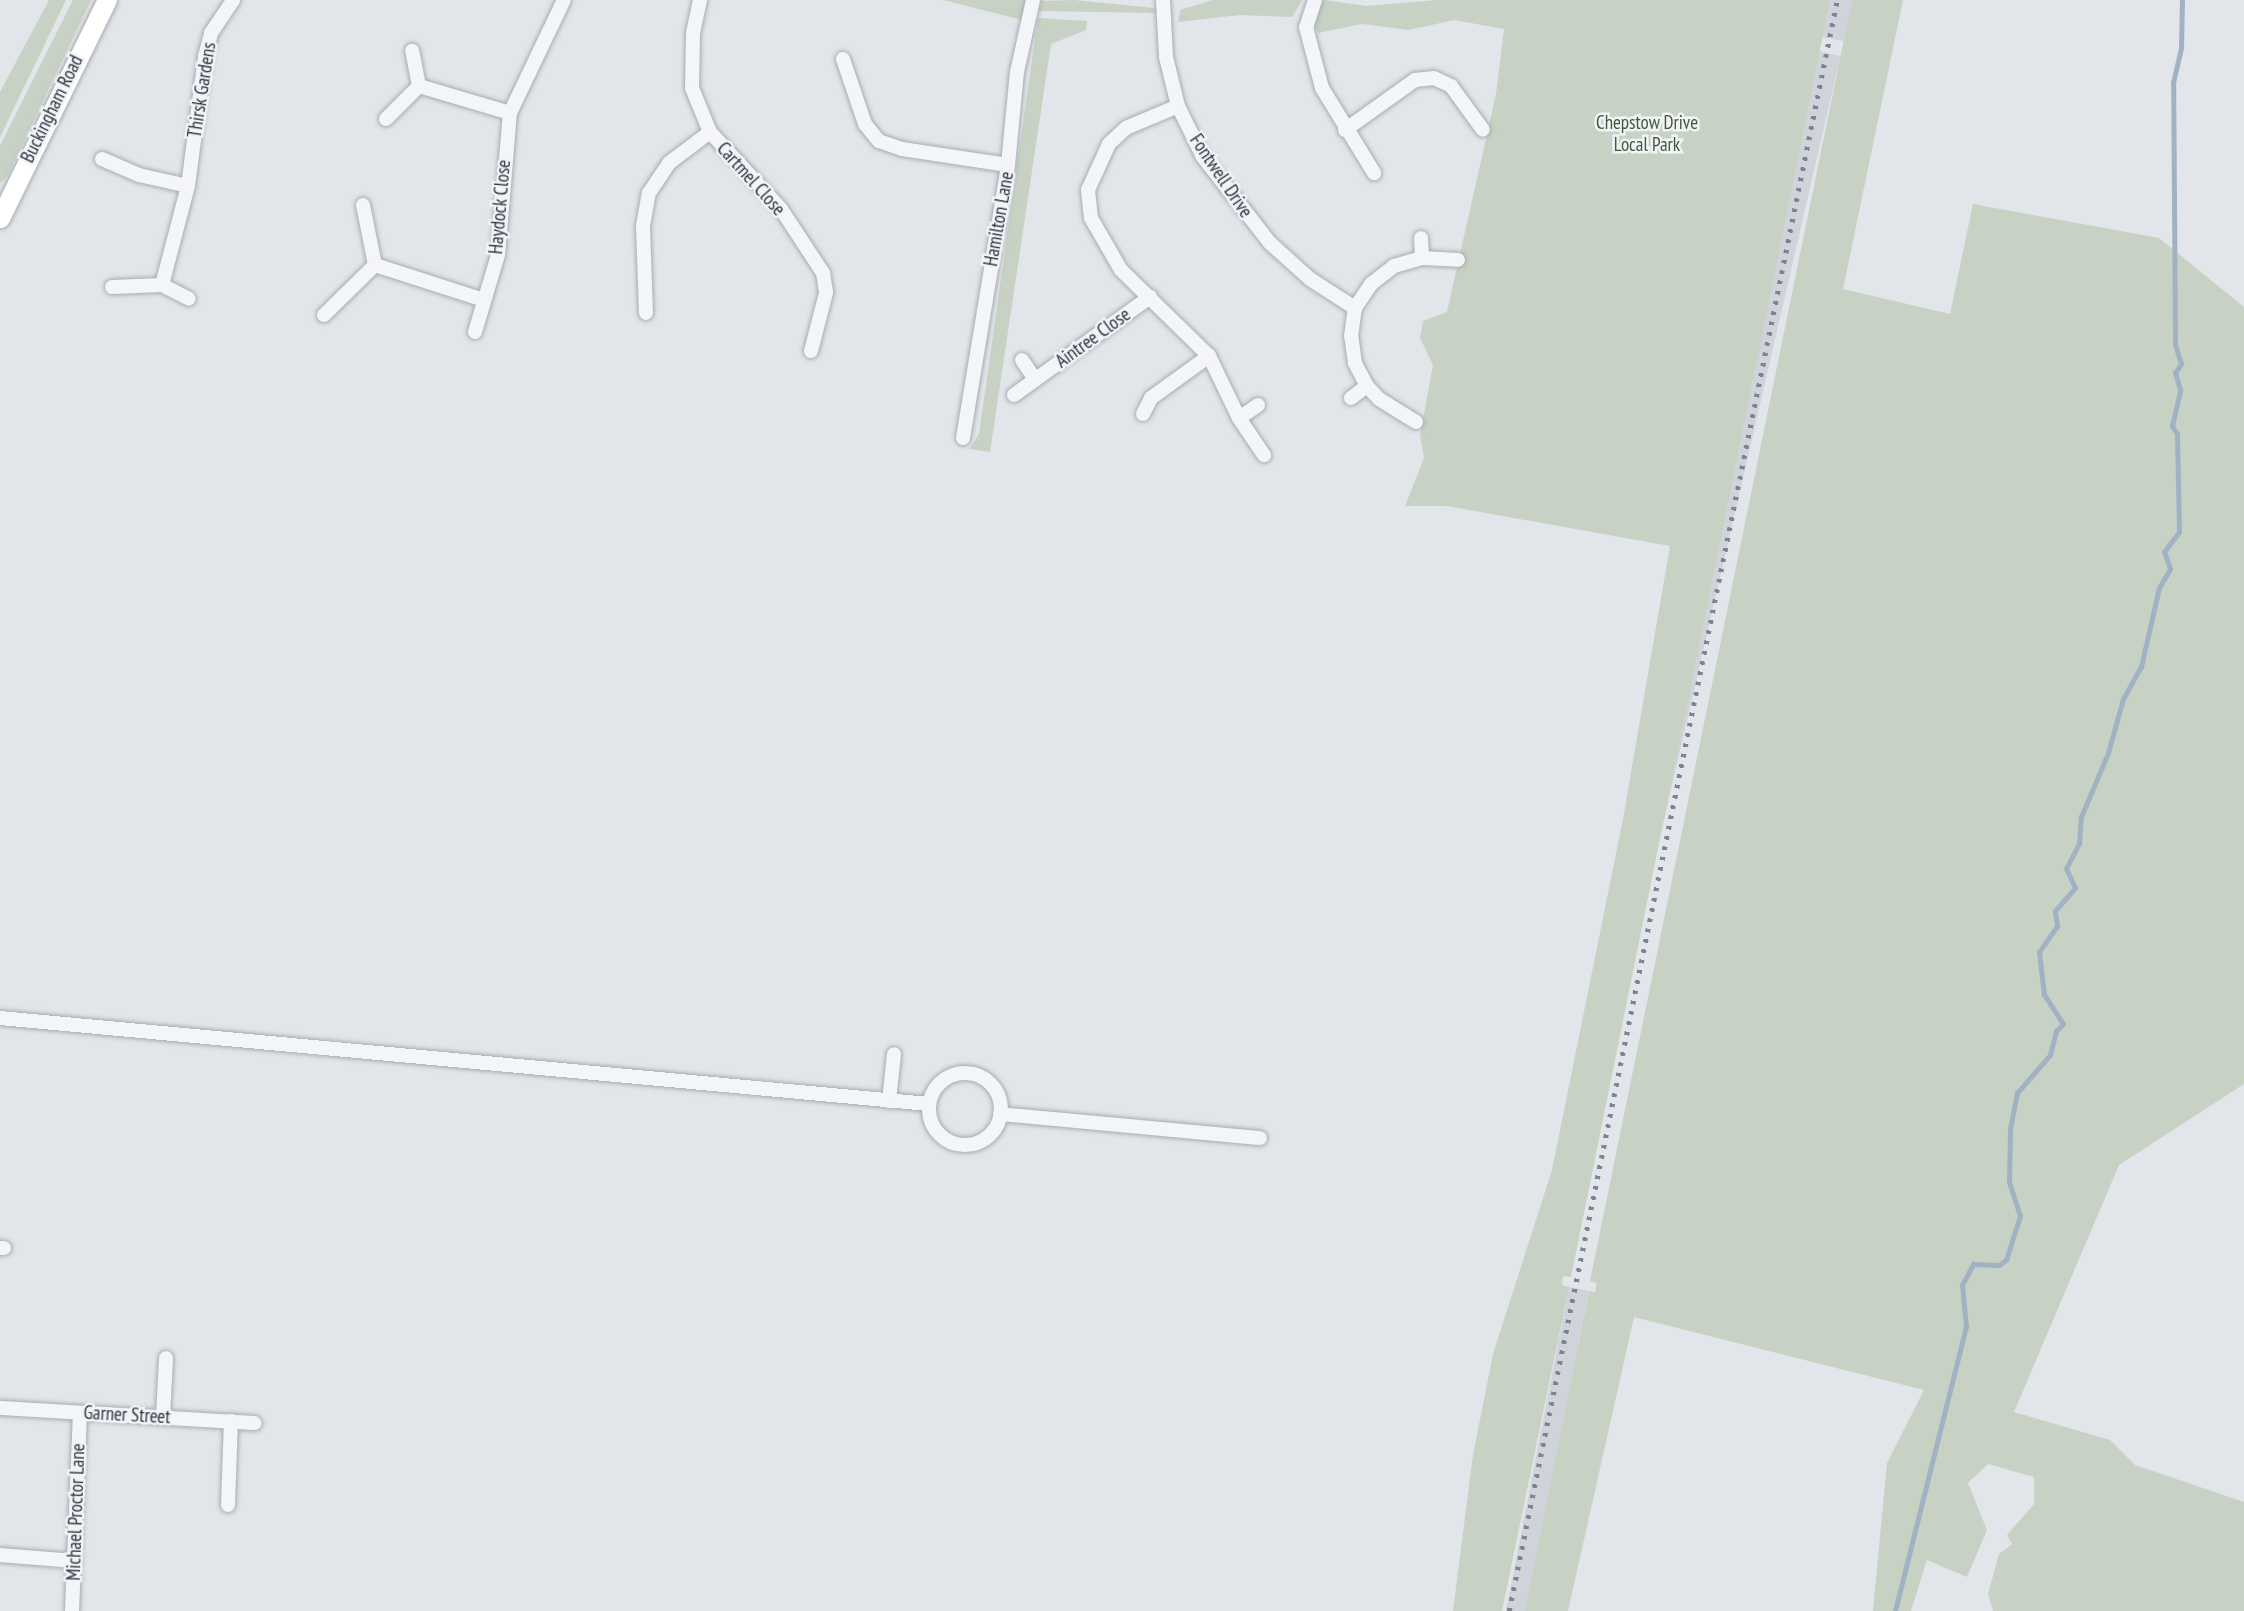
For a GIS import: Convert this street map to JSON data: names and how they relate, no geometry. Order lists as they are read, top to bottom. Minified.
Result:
{"streets":{"main road":["Buckingham Road"],"street":["Thirsk Gardens","Fontwell Drive","Cartmel Close","Haydock Close","Hamilton Lane","Aintree Close","Garner Street","Michael Proctor Lane"]},"crossings":[["Fontwell Drive","Aintree Close"],["Garner Street","Michael Proctor Lane"]],"parks":["Chepstow Drive Local Park"]}
